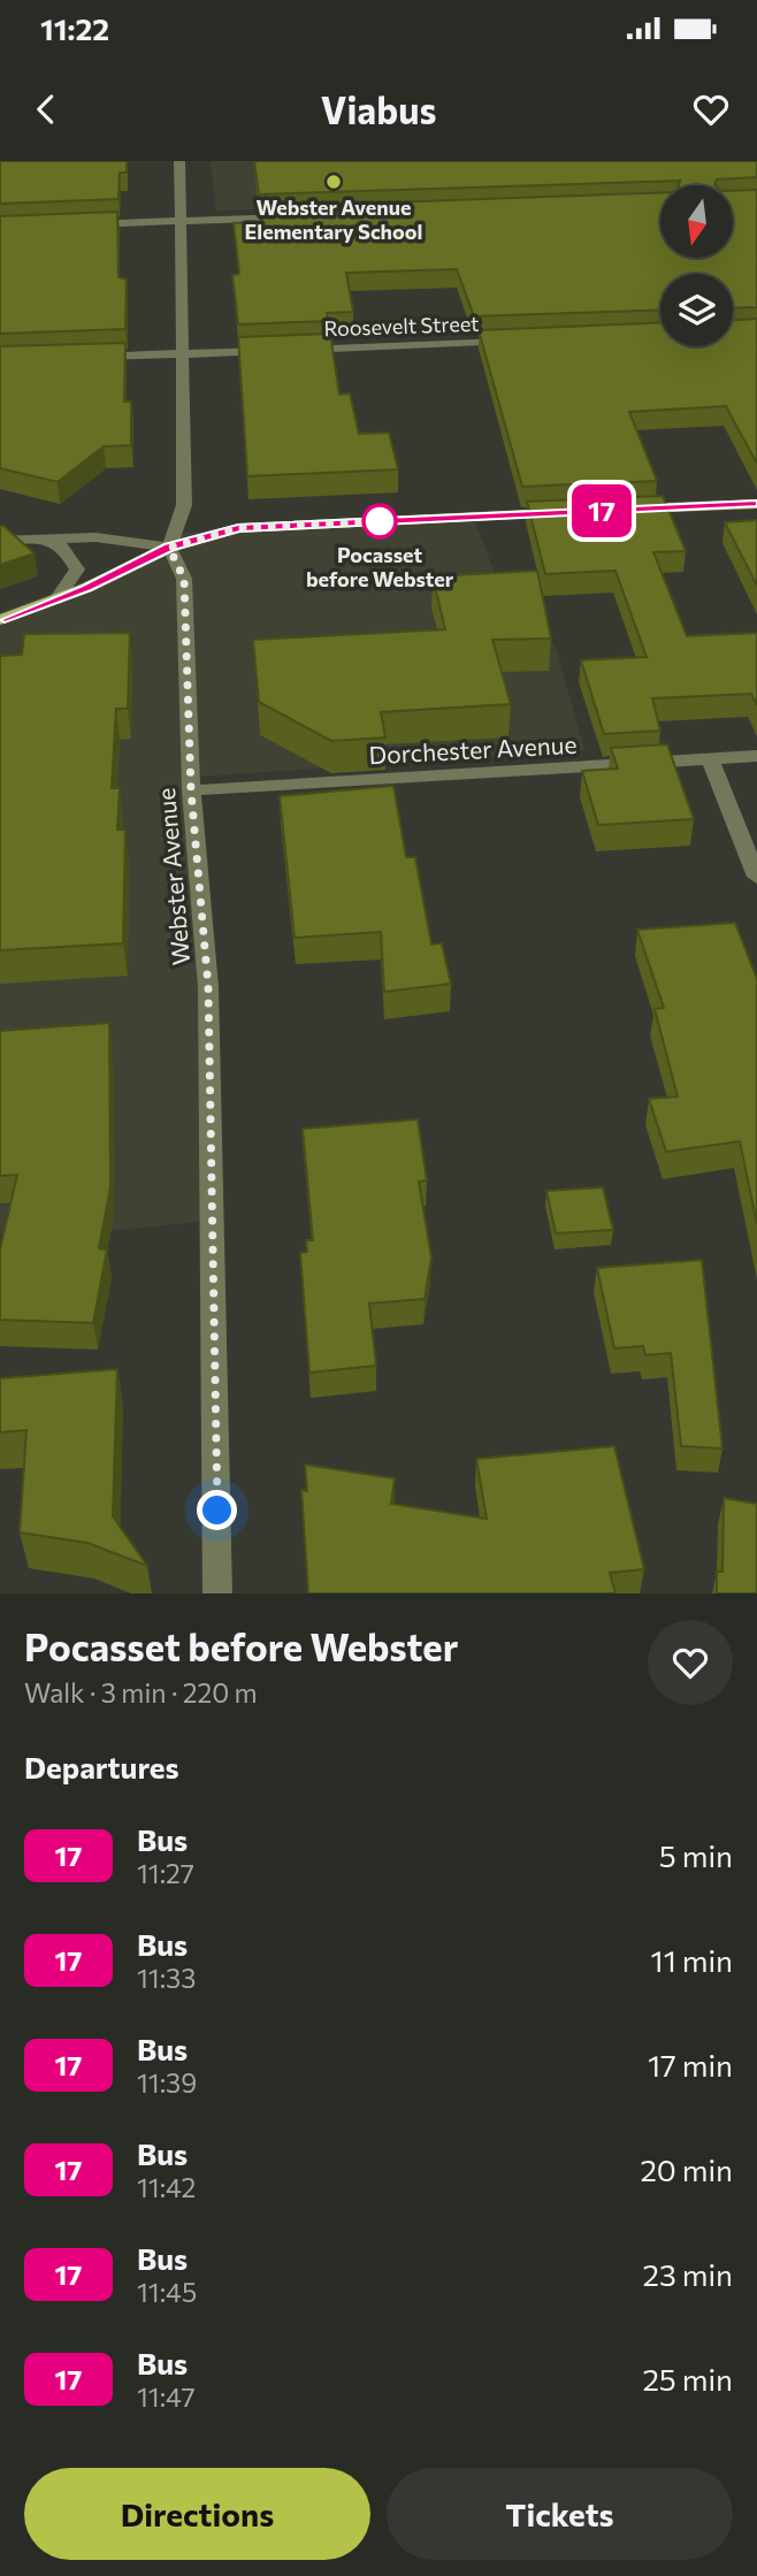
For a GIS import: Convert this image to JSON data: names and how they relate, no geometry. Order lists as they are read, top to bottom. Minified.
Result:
{"streets":{"street":["Roosevelt Street","Dorchester Avenue","Webster Avenue"]},"crossings":[["Dorchester Avenue","Webster Avenue"]],"places":["Webster Avenue Elementary School","Pocasset before Webster"],"lines":["bus line 17"],"north":"bottom","page":{"status":"11:22","header":"Viabus","on_map":"17","heading":[["Pocasset before Webster","Walk · 3 min · 220 m"],"Departures"],"list":[{"mark":"17","name":"Bus","note":"11:27","value":"5 min"},{"mark":"17","name":"Bus","note":"11:33","value":"11 min"},{"mark":"17","name":"Bus","note":"11:39","value":"17 min"},{"mark":"17","name":"Bus","note":"11:42","value":"20 min"},{"mark":"17","name":"Bus","note":"11:45","value":"23 min"},{"mark":"17","name":"Bus","note":"11:47","value":"25 min"}],"buttons":["Directions","Tickets"]}}
